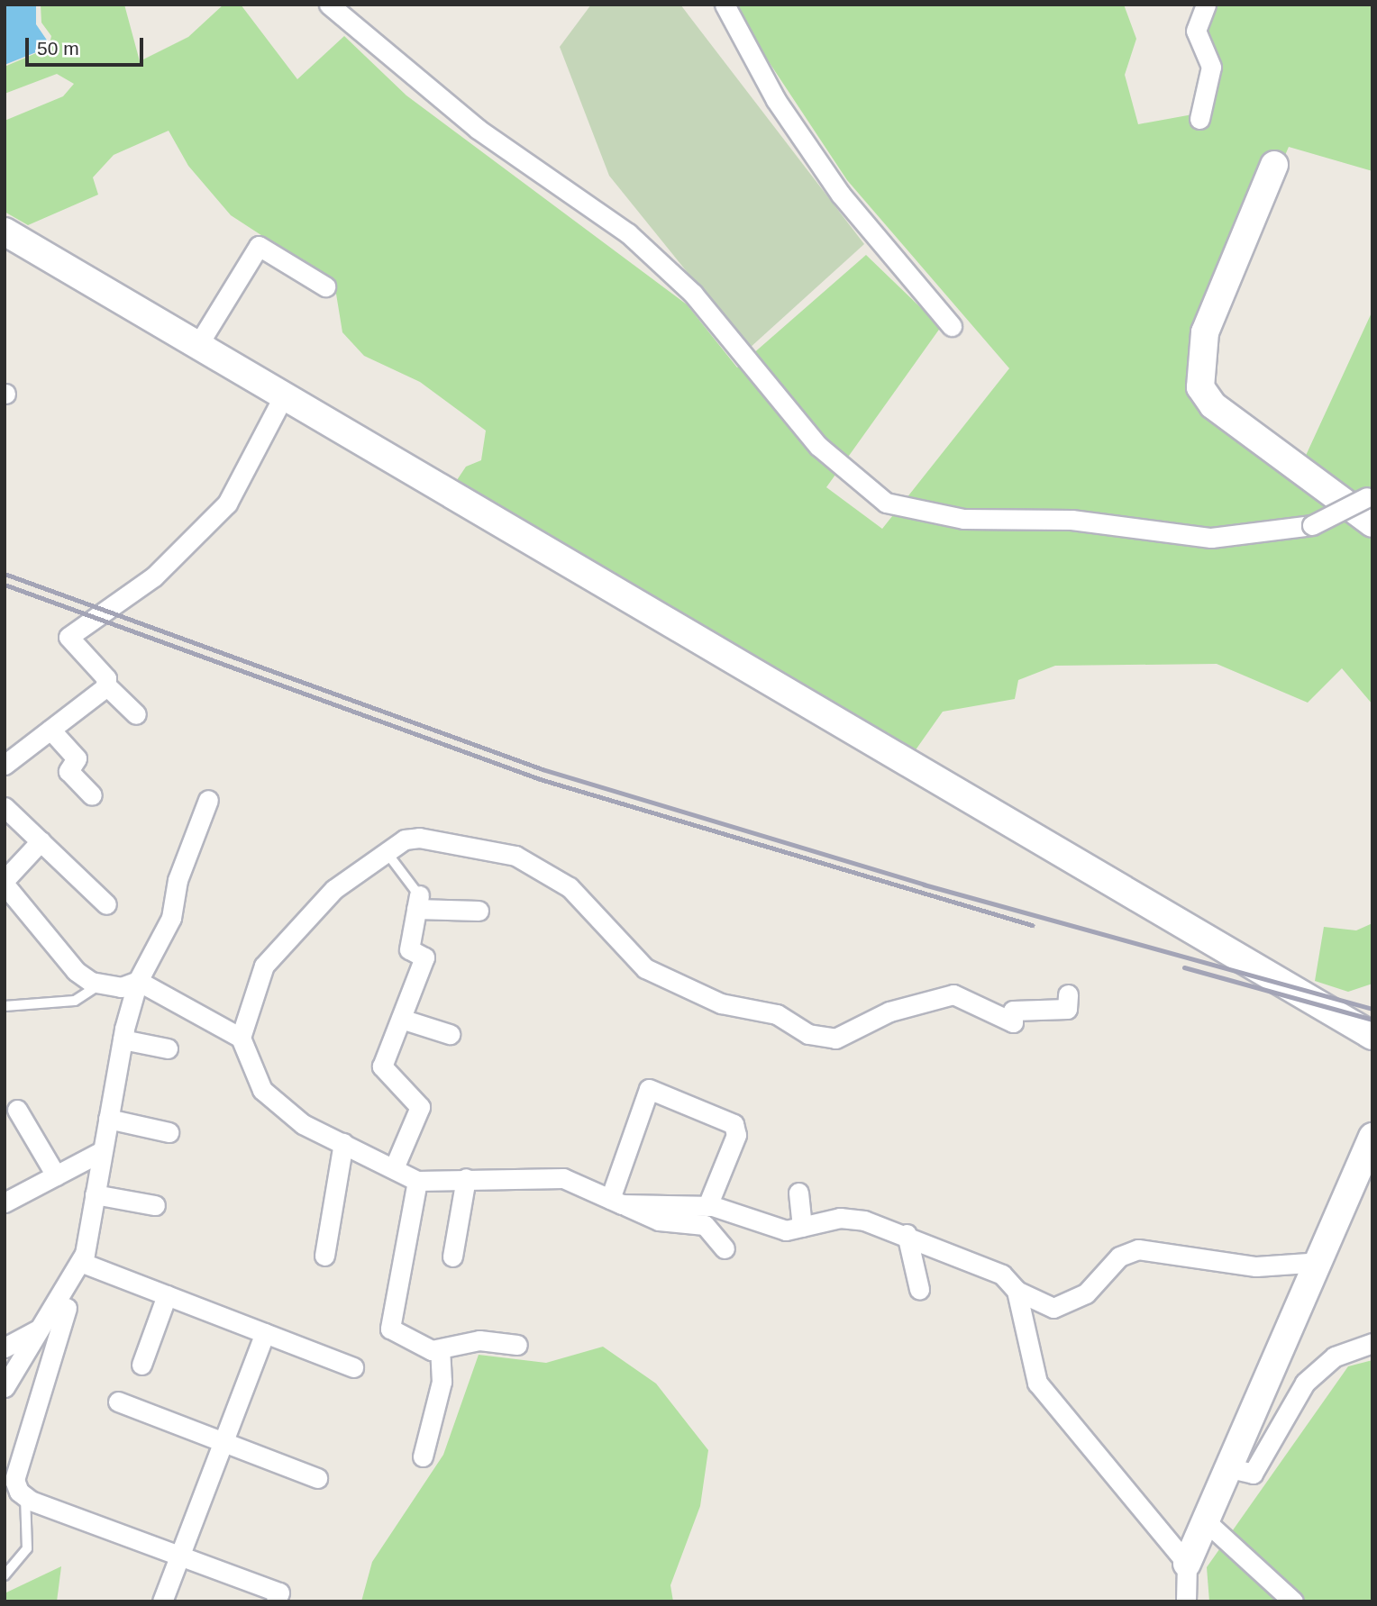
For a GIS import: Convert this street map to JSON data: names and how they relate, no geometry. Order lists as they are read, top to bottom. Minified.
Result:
{"scale_bar":"50 m"}
